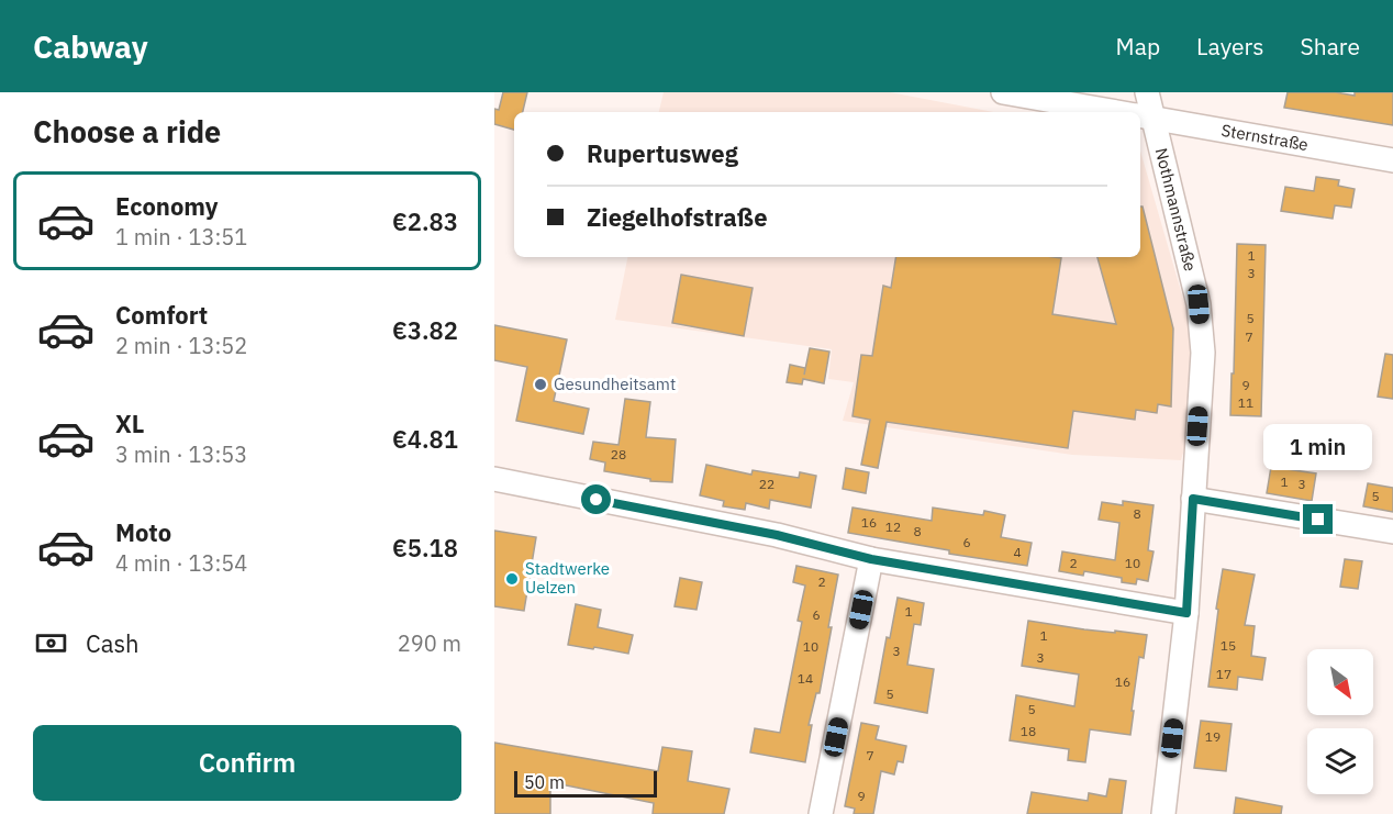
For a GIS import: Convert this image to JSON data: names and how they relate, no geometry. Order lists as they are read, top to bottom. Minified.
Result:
{"streets":{"street":["Sternstraße","Nothmannstraße"]},"crossings":[["Sternstraße","Nothmannstraße"]],"places":["Gesundheitsamt","Stadtwerke Uelzen"],"house_numbers":["1","3","5","7","9","11","28","1","22","3","5","8","16","12","8","6","4","2","10","2","1","6","1","15","10","3","3","17","14","16","5","5","18","19","7","9"],"scale_bar":"50 m","north":"bottom right","page":{"header":"Cabway","nav":["Map","Layers","Share"],"heading":"Choose a ride","banner":["Rupertusweg","Ziegelhofstraße"],"list":[{"name":"Economy","note":"1 min · 13:51","value":"€2.83"},{"name":"Comfort","note":"2 min · 13:52","value":"€3.82"},{"name":"XL","note":"3 min · 13:53","value":"€4.81"},{"name":"Moto","note":"4 min · 13:54","value":"€5.18"}],"bubble":"1 min","pay":["Cash","290 m"],"buttons":"Confirm","scale":"50 m"}}
